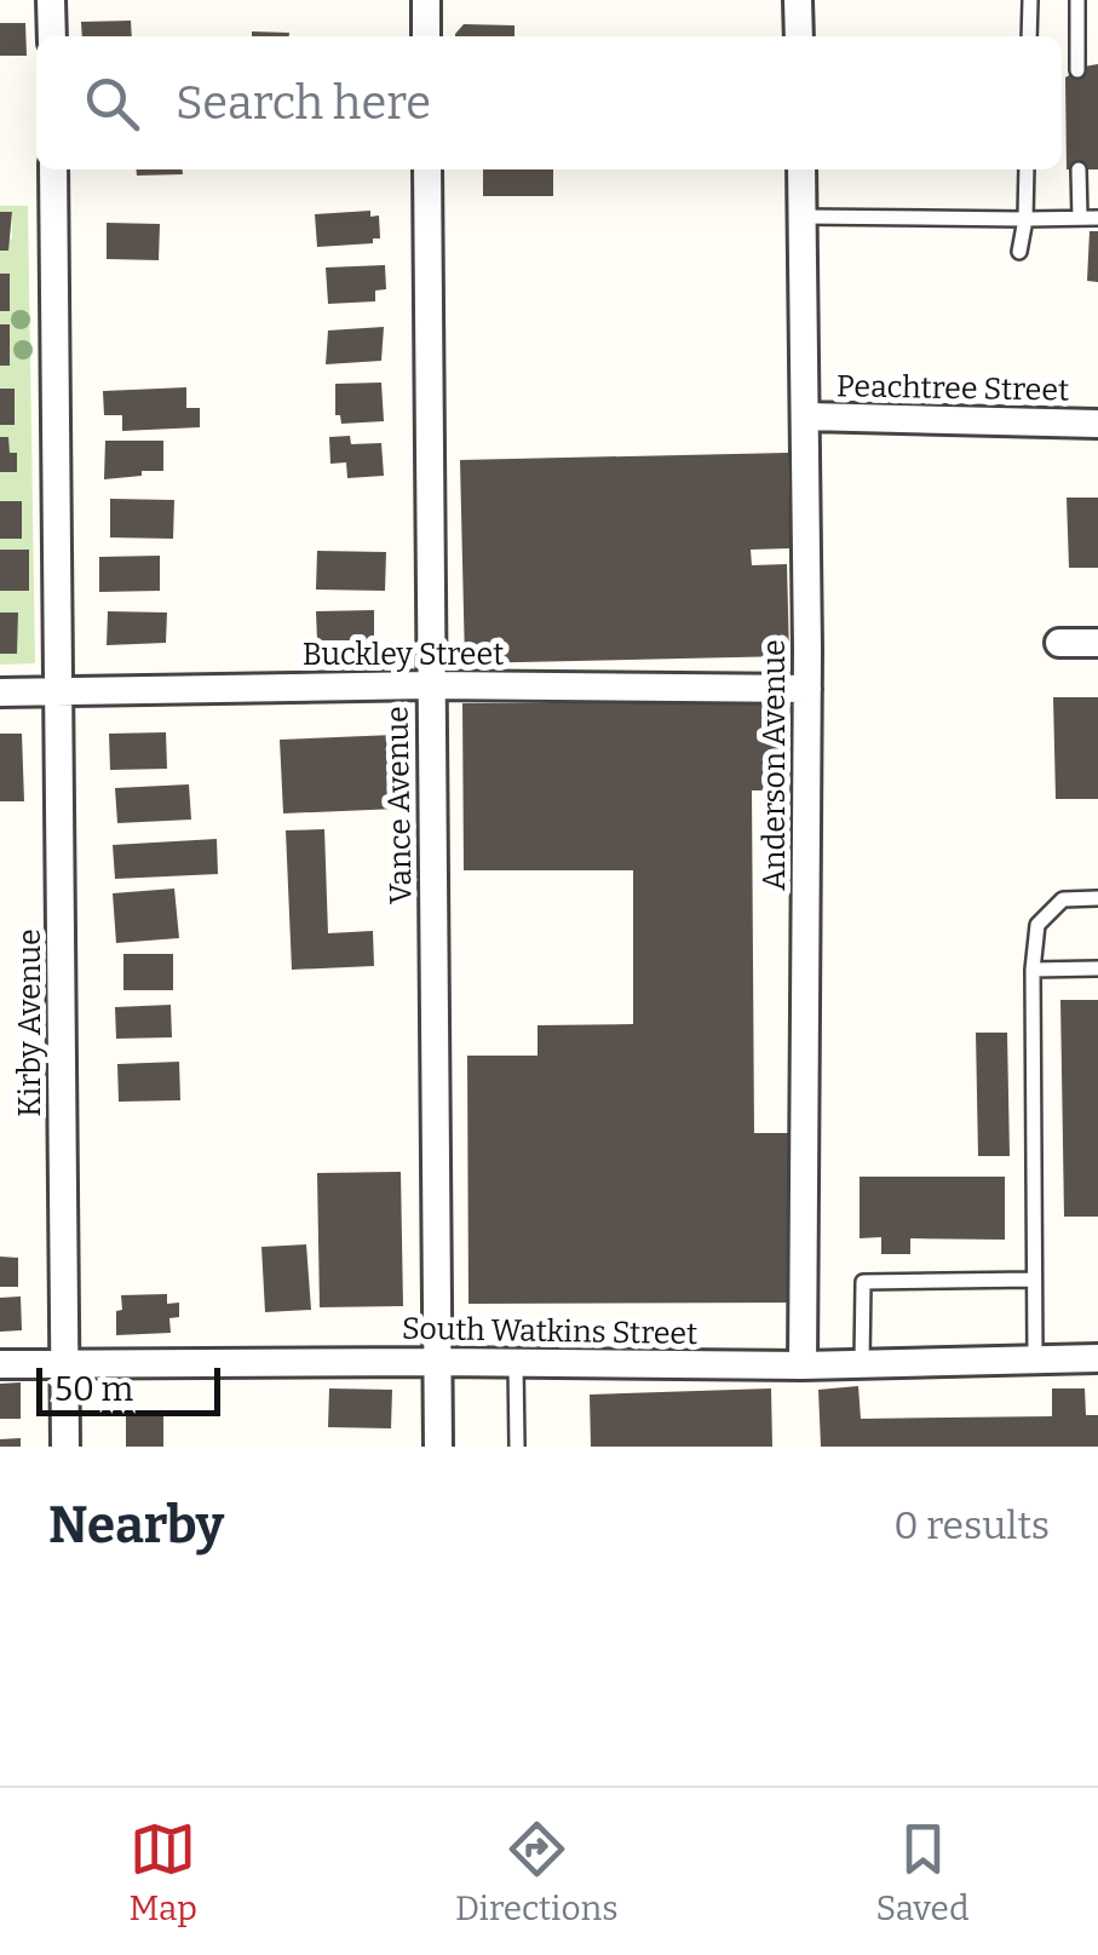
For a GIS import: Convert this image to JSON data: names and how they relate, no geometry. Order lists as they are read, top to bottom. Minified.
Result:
{"streets":{"street":["Peachtree Street","Buckley Street","Anderson Avenue","Vance Avenue","Kirby Avenue","South Watkins Street"]},"crossings":[["Peachtree Street","Anderson Avenue"],["Buckley Street","Anderson Avenue"],["Buckley Street","Vance Avenue"],["Buckley Street","Kirby Avenue"],["Anderson Avenue","South Watkins Street"],["Vance Avenue","South Watkins Street"],["Kirby Avenue","South Watkins Street"]],"scale_bar":"50 m","page":{"search":"Search here","scale":"50 m","heading":["Nearby","0 results"],"nav":["Map","Directions","Saved"]}}
